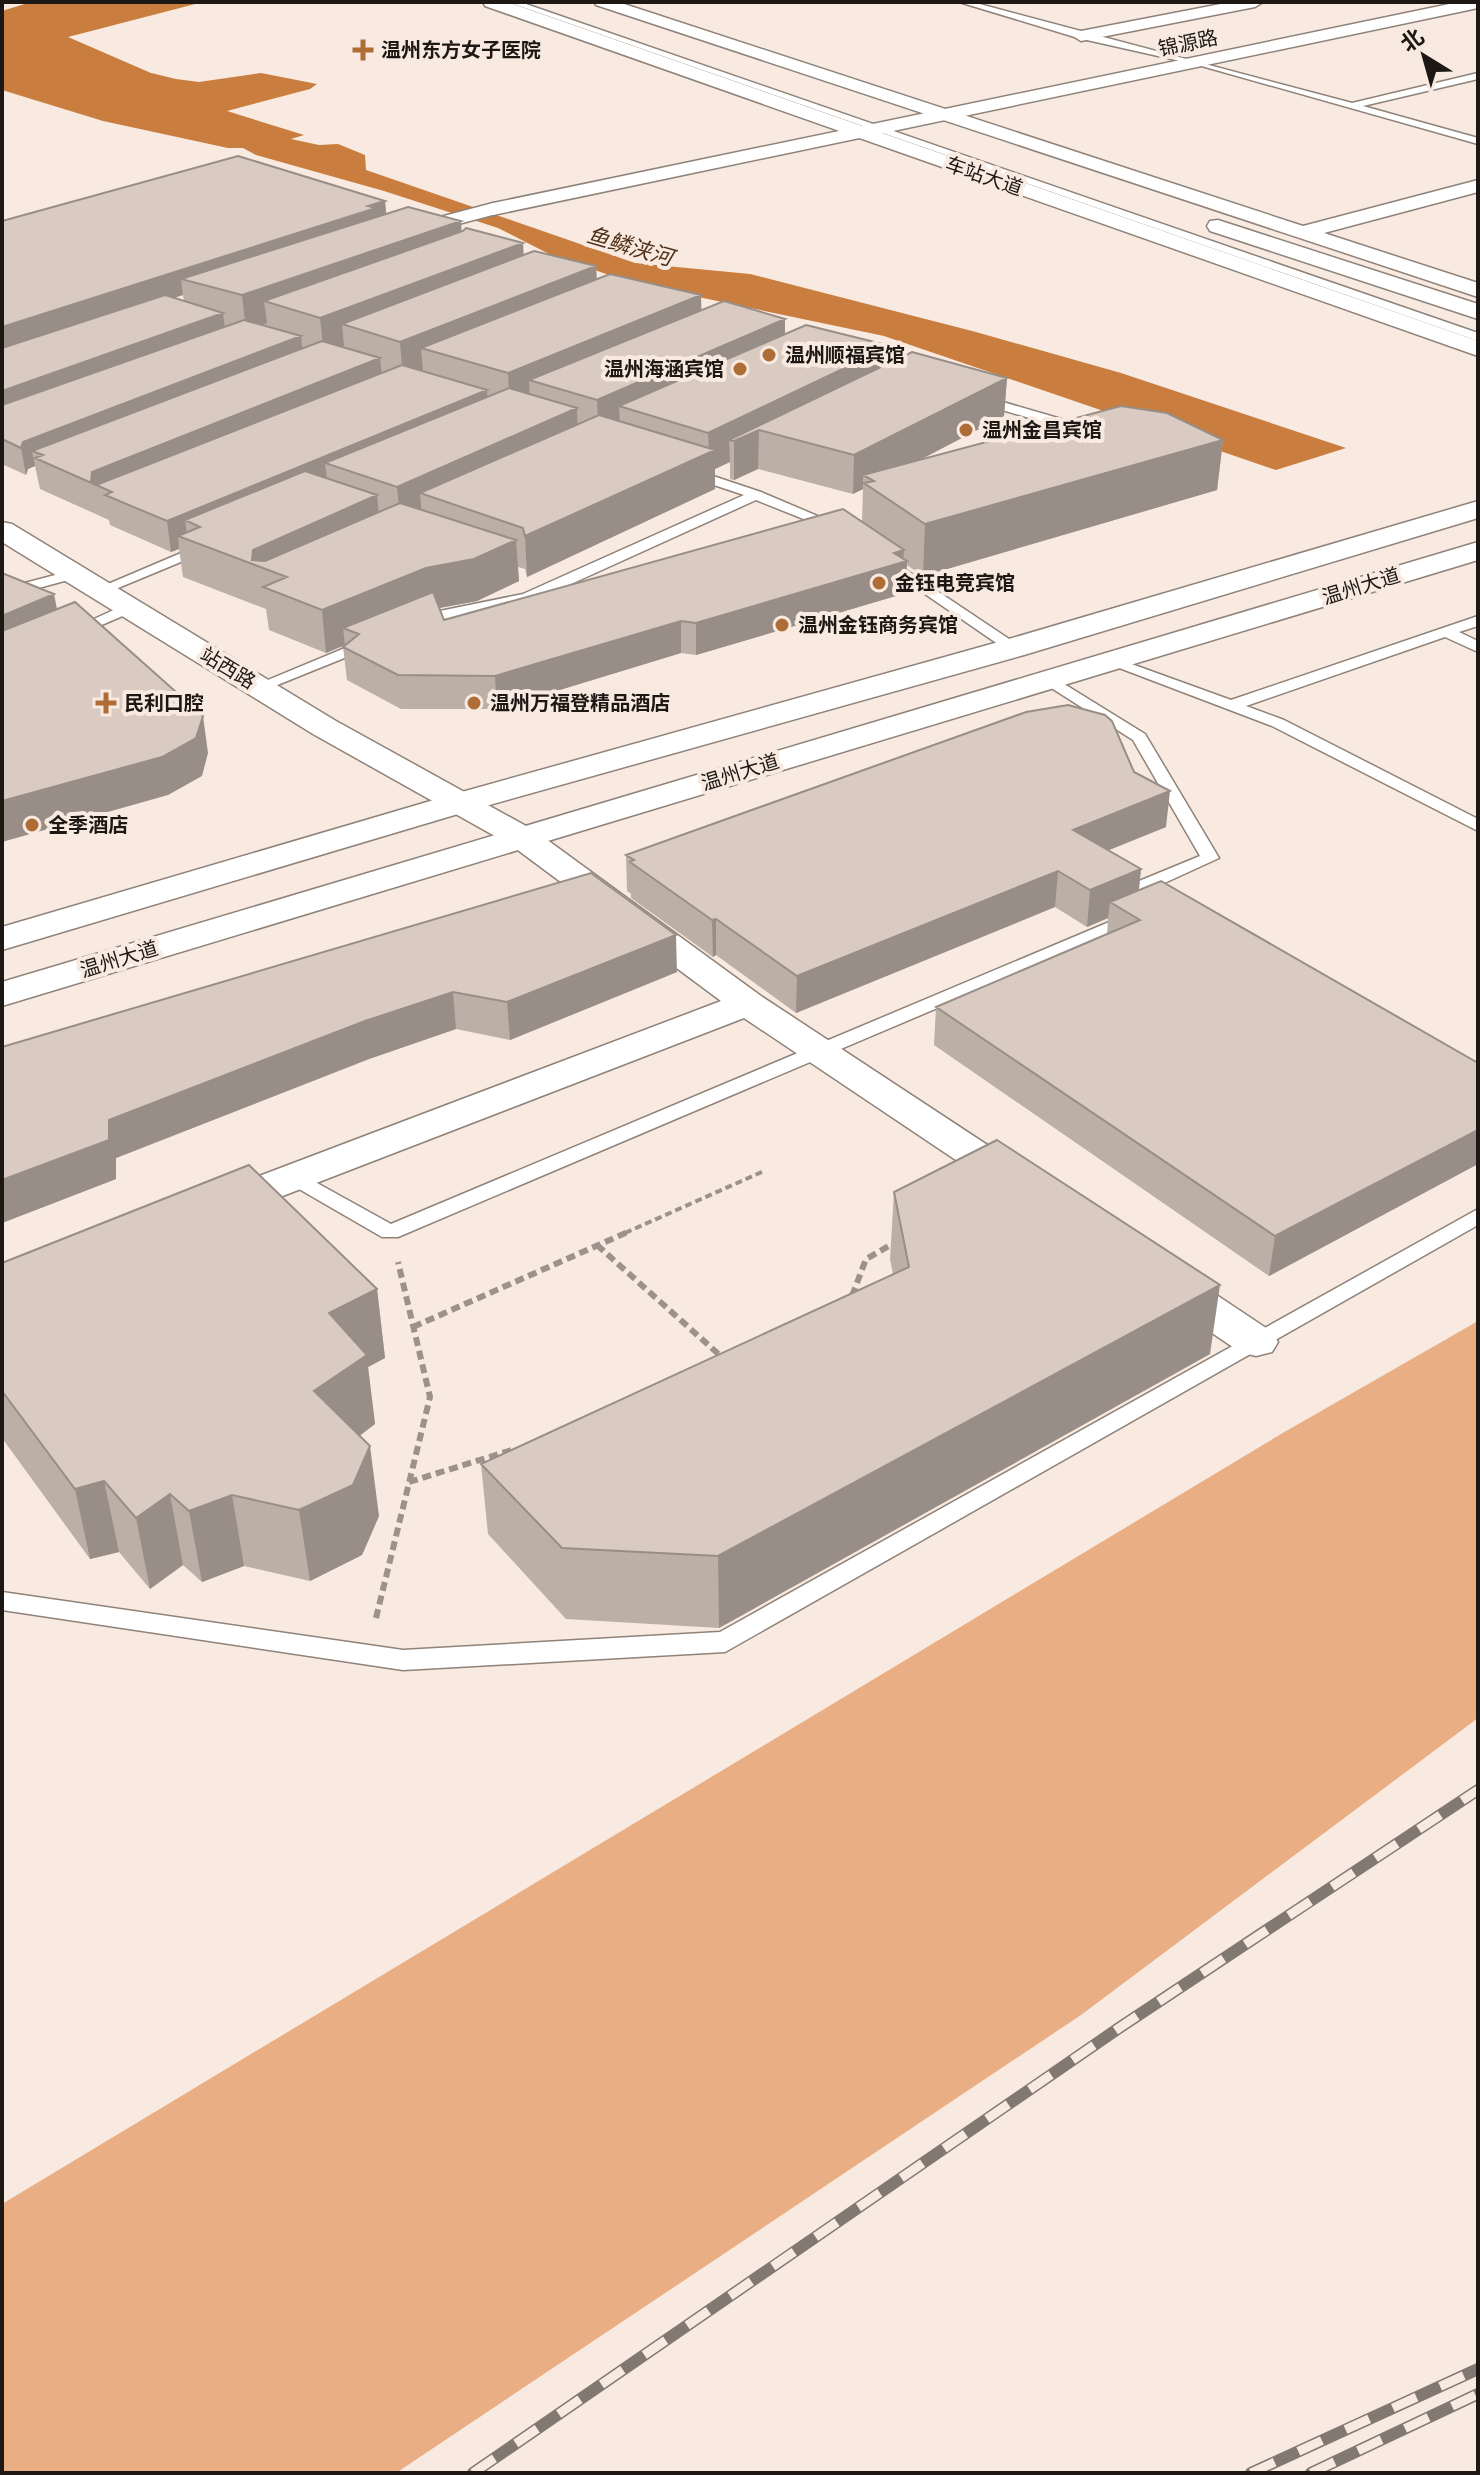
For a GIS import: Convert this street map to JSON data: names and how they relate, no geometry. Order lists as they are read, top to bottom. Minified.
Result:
{"streets":{"main road":["锦源路","车站大道","温州大道","站西路"]},"crossings":[["锦源路","车站大道"],["温州大道","站西路"]],"water":["鱼鳞浃河"],"places":{"health":["温州东方女子医院","民利口腔"],"other":["温州顺福宾馆","温州海涵宾馆","温州金昌宾馆","金钰电竞宾馆","温州金钰商务宾馆","温州万福登精品酒店","全季酒店"]},"north":"top left"}
